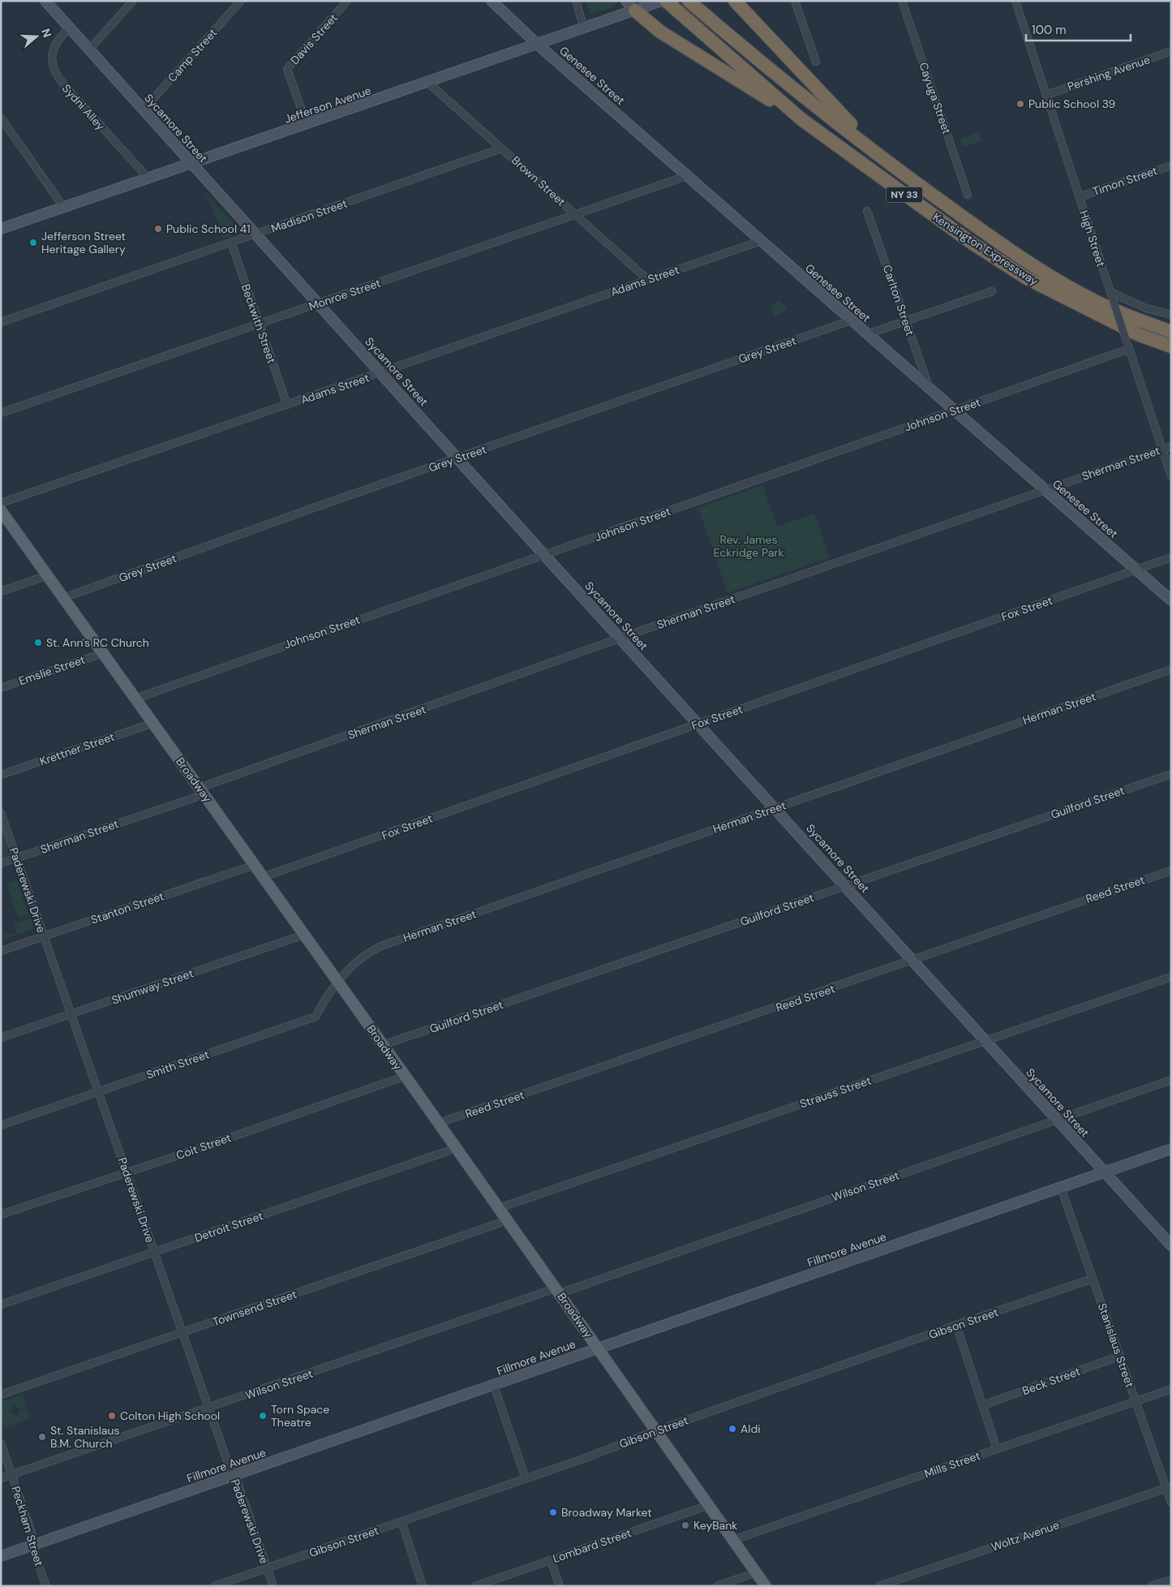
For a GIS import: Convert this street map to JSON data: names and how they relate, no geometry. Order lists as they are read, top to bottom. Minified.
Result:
{"streets":{"highway":["NY 33","Kensington Expressway"],"main road":["Broadway"],"street":["Davis Street","Camp Street","Pershing Avenue","Genesee Street","Cayuga Street","Jefferson Avenue","Sydni Alley","Sycamore Street","Brown Street","Timon Street","Madison Street","High Street","Adams Street","Monroe Street","Carlton Street","Beckwith Street","Grey Street","Johnson Street","Sherman Street","Fox Street","Emslie Street","Herman Street","Krettner Street","Guilford Street","Reed Street","Paderewski Drive","Stanton Street","Shumway Street","Smith Street","Strauss Street","Coit Street","Wilson Street","Detroit Street","Fillmore Avenue","Townsend Street","Gibson Street","Stanislaus Street","Beck Street","Mills Street","Peckham Street","Woltz Avenue","Lombard Street"]},"crossings":[["Davis Street","Jefferson Avenue"],["Camp Street","Sycamore Street"],["Pershing Avenue","High Street"],["Genesee Street","Jefferson Avenue"],["Genesee Street","Adams Street"],["Genesee Street","Monroe Street"],["Genesee Street","Carlton Street"],["Genesee Street","Grey Street"],["Genesee Street","Johnson Street"],["Genesee Street","Sherman Street"],["Genesee Street","Fox Street"],["Jefferson Avenue","Sydni Alley"],["Jefferson Avenue","Sycamore Street"],["Jefferson Avenue","Brown Street"],["Sydni Alley","Sycamore Street"],["Sycamore Street","Madison Street"],["Sycamore Street","Adams Street"],["Sycamore Street","Monroe Street"],["Sycamore Street","Grey Street"],["Sycamore Street","Johnson Street"],["Sycamore Street","Sherman Street"],["Sycamore Street","Fox Street"],["Sycamore Street","Herman Street"],["Sycamore Street","Guilford Street"],["Sycamore Street","Reed Street"],["Sycamore Street","Strauss Street"],["Sycamore Street","Wilson Street"],["Sycamore Street","Fillmore Avenue"],["Brown Street","Madison Street"],["Brown Street","Adams Street"],["Brown Street","Monroe Street"],["Timon Street","High Street"],["Madison Street","Beckwith Street"],["High Street","Johnson Street"],["High Street","Sherman Street"],["Adams Street","Beckwith Street"],["Monroe Street","Beckwith Street"],["Grey Street","Broadway"],["Johnson Street","Broadway"],["Sherman Street","Broadway"],["Sherman Street","Paderewski Drive"],["Fox Street","Broadway"],["Emslie Street","Broadway"],["Herman Street","Broadway"],["Herman Street","Smith Street"],["Krettner Street","Broadway"],["Broadway","Guilford Street"],["Broadway","Reed Street"],["Broadway","Stanton Street"],["Broadway","Shumway Street"],["Broadway","Smith Street"],["Broadway","Strauss Street"],["Broadway","Coit Street"],["Broadway","Wilson Street"],["Broadway","Detroit Street"],["Broadway","Fillmore Avenue"],["Broadway","Townsend Street"],["Broadway","Gibson Street"],["Broadway","Mills Street"],["Broadway","Lombard Street"],["Paderewski Drive","Stanton Street"],["Paderewski Drive","Shumway Street"],["Paderewski Drive","Smith Street"],["Paderewski Drive","Coit Street"],["Paderewski Drive","Wilson Street"],["Paderewski Drive","Detroit Street"],["Paderewski Drive","Fillmore Avenue"],["Paderewski Drive","Townsend Street"],["Paderewski Drive","Gibson Street"],["Wilson Street","Peckham Street"],["Fillmore Avenue","Stanislaus Street"],["Fillmore Avenue","Peckham Street"],["Gibson Street","Stanislaus Street"],["Stanislaus Street","Beck Street"],["Stanislaus Street","Mills Street"],["Stanislaus Street","Woltz Avenue"]],"parks":["Rev. James Eckridge Park"],"places":["Public School 39","Public School 41","Jefferson Street Heritage Gallery","St. Ann's RC Church","Colton High School","Torn Space Theatre","Aldi","St. Stanislaus B.M. Church","Broadway Market","KeyBank"],"scale_bar":"100 m","north":"right"}
